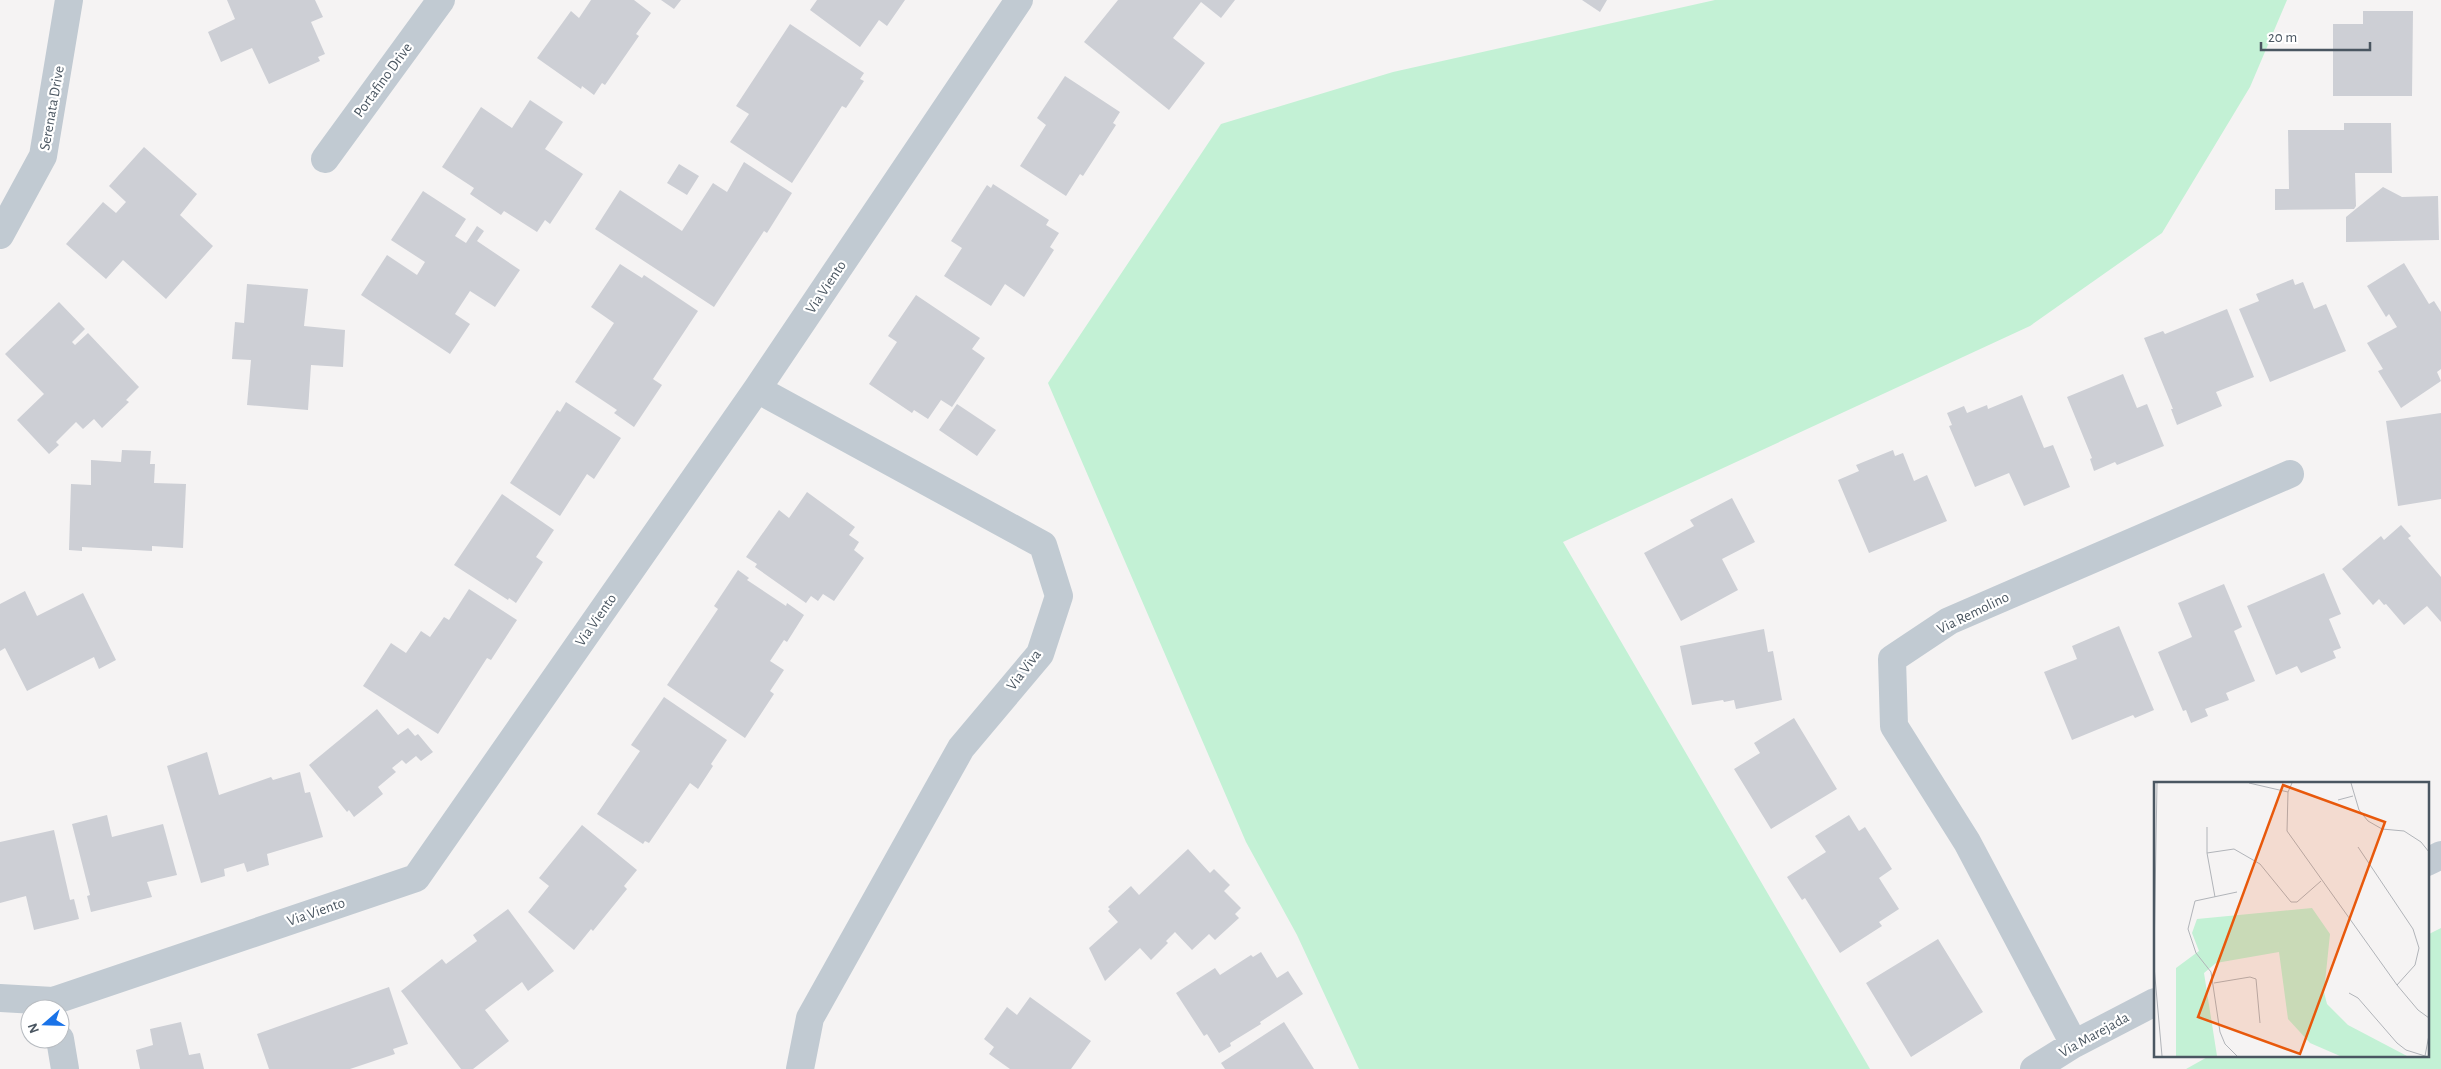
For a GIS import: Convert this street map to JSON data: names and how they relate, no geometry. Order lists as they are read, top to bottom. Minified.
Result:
{"streets":{"street":["Portafino Drive","Serenata Drive","Via Viento","Via Remolino","Via Viva","Via Marejada"]},"crossings":[["Via Viento","Via Viva"],["Via Remolino","Via Marejada"]],"scale_bar":"20 m","north":"left"}
